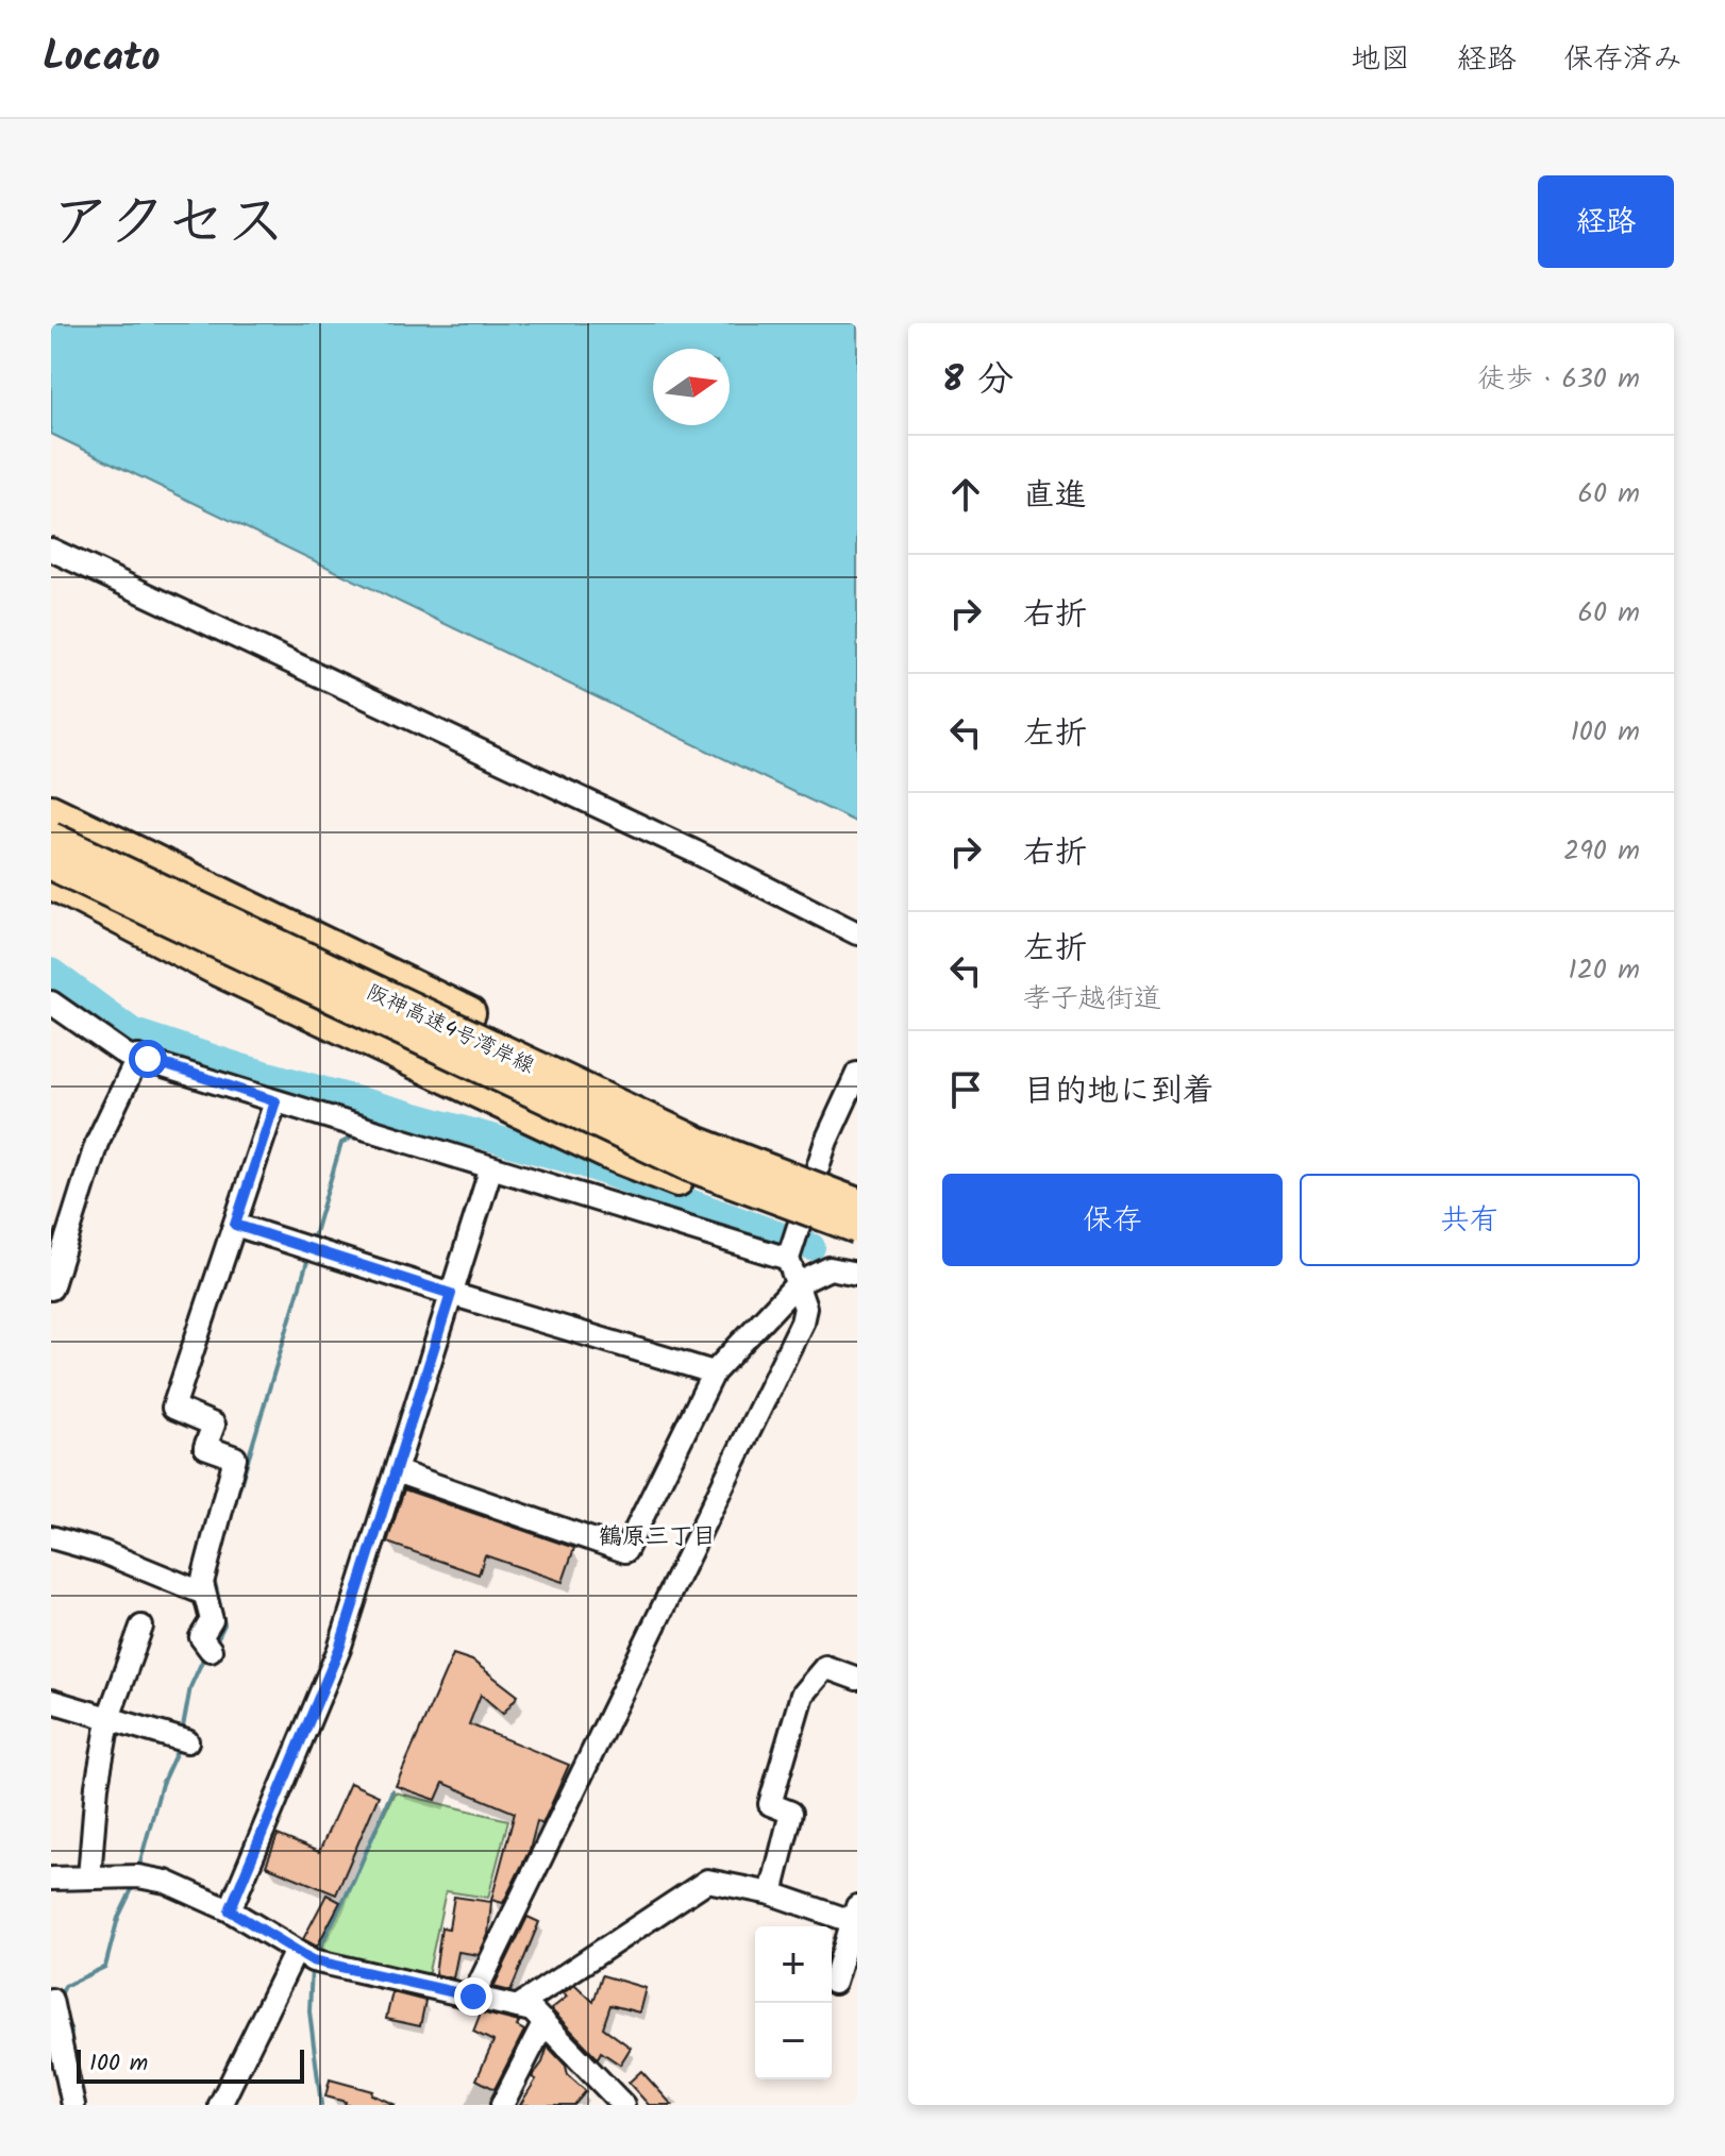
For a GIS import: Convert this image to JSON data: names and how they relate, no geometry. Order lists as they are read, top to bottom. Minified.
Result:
{"streets":{"highway":["阪神高速4号湾岸線"]},"districts":["鶴原三丁目"],"scale_bar":"100 m","north":"right","page":{"header":"Locato","nav":["地図","経路","保存済み"],"title":"アクセス","buttons":["経路",["保存","共有"]],"heading":["8 分","徒歩 · 630 m"],"list":[["直進","60 m"],["右折","60 m"],["左折","100 m"],["右折","290 m"],["左折","孝子越街道","120 m"],"目的地に到着"],"map_buttons":["+","−"],"scale":"100 m"}}
